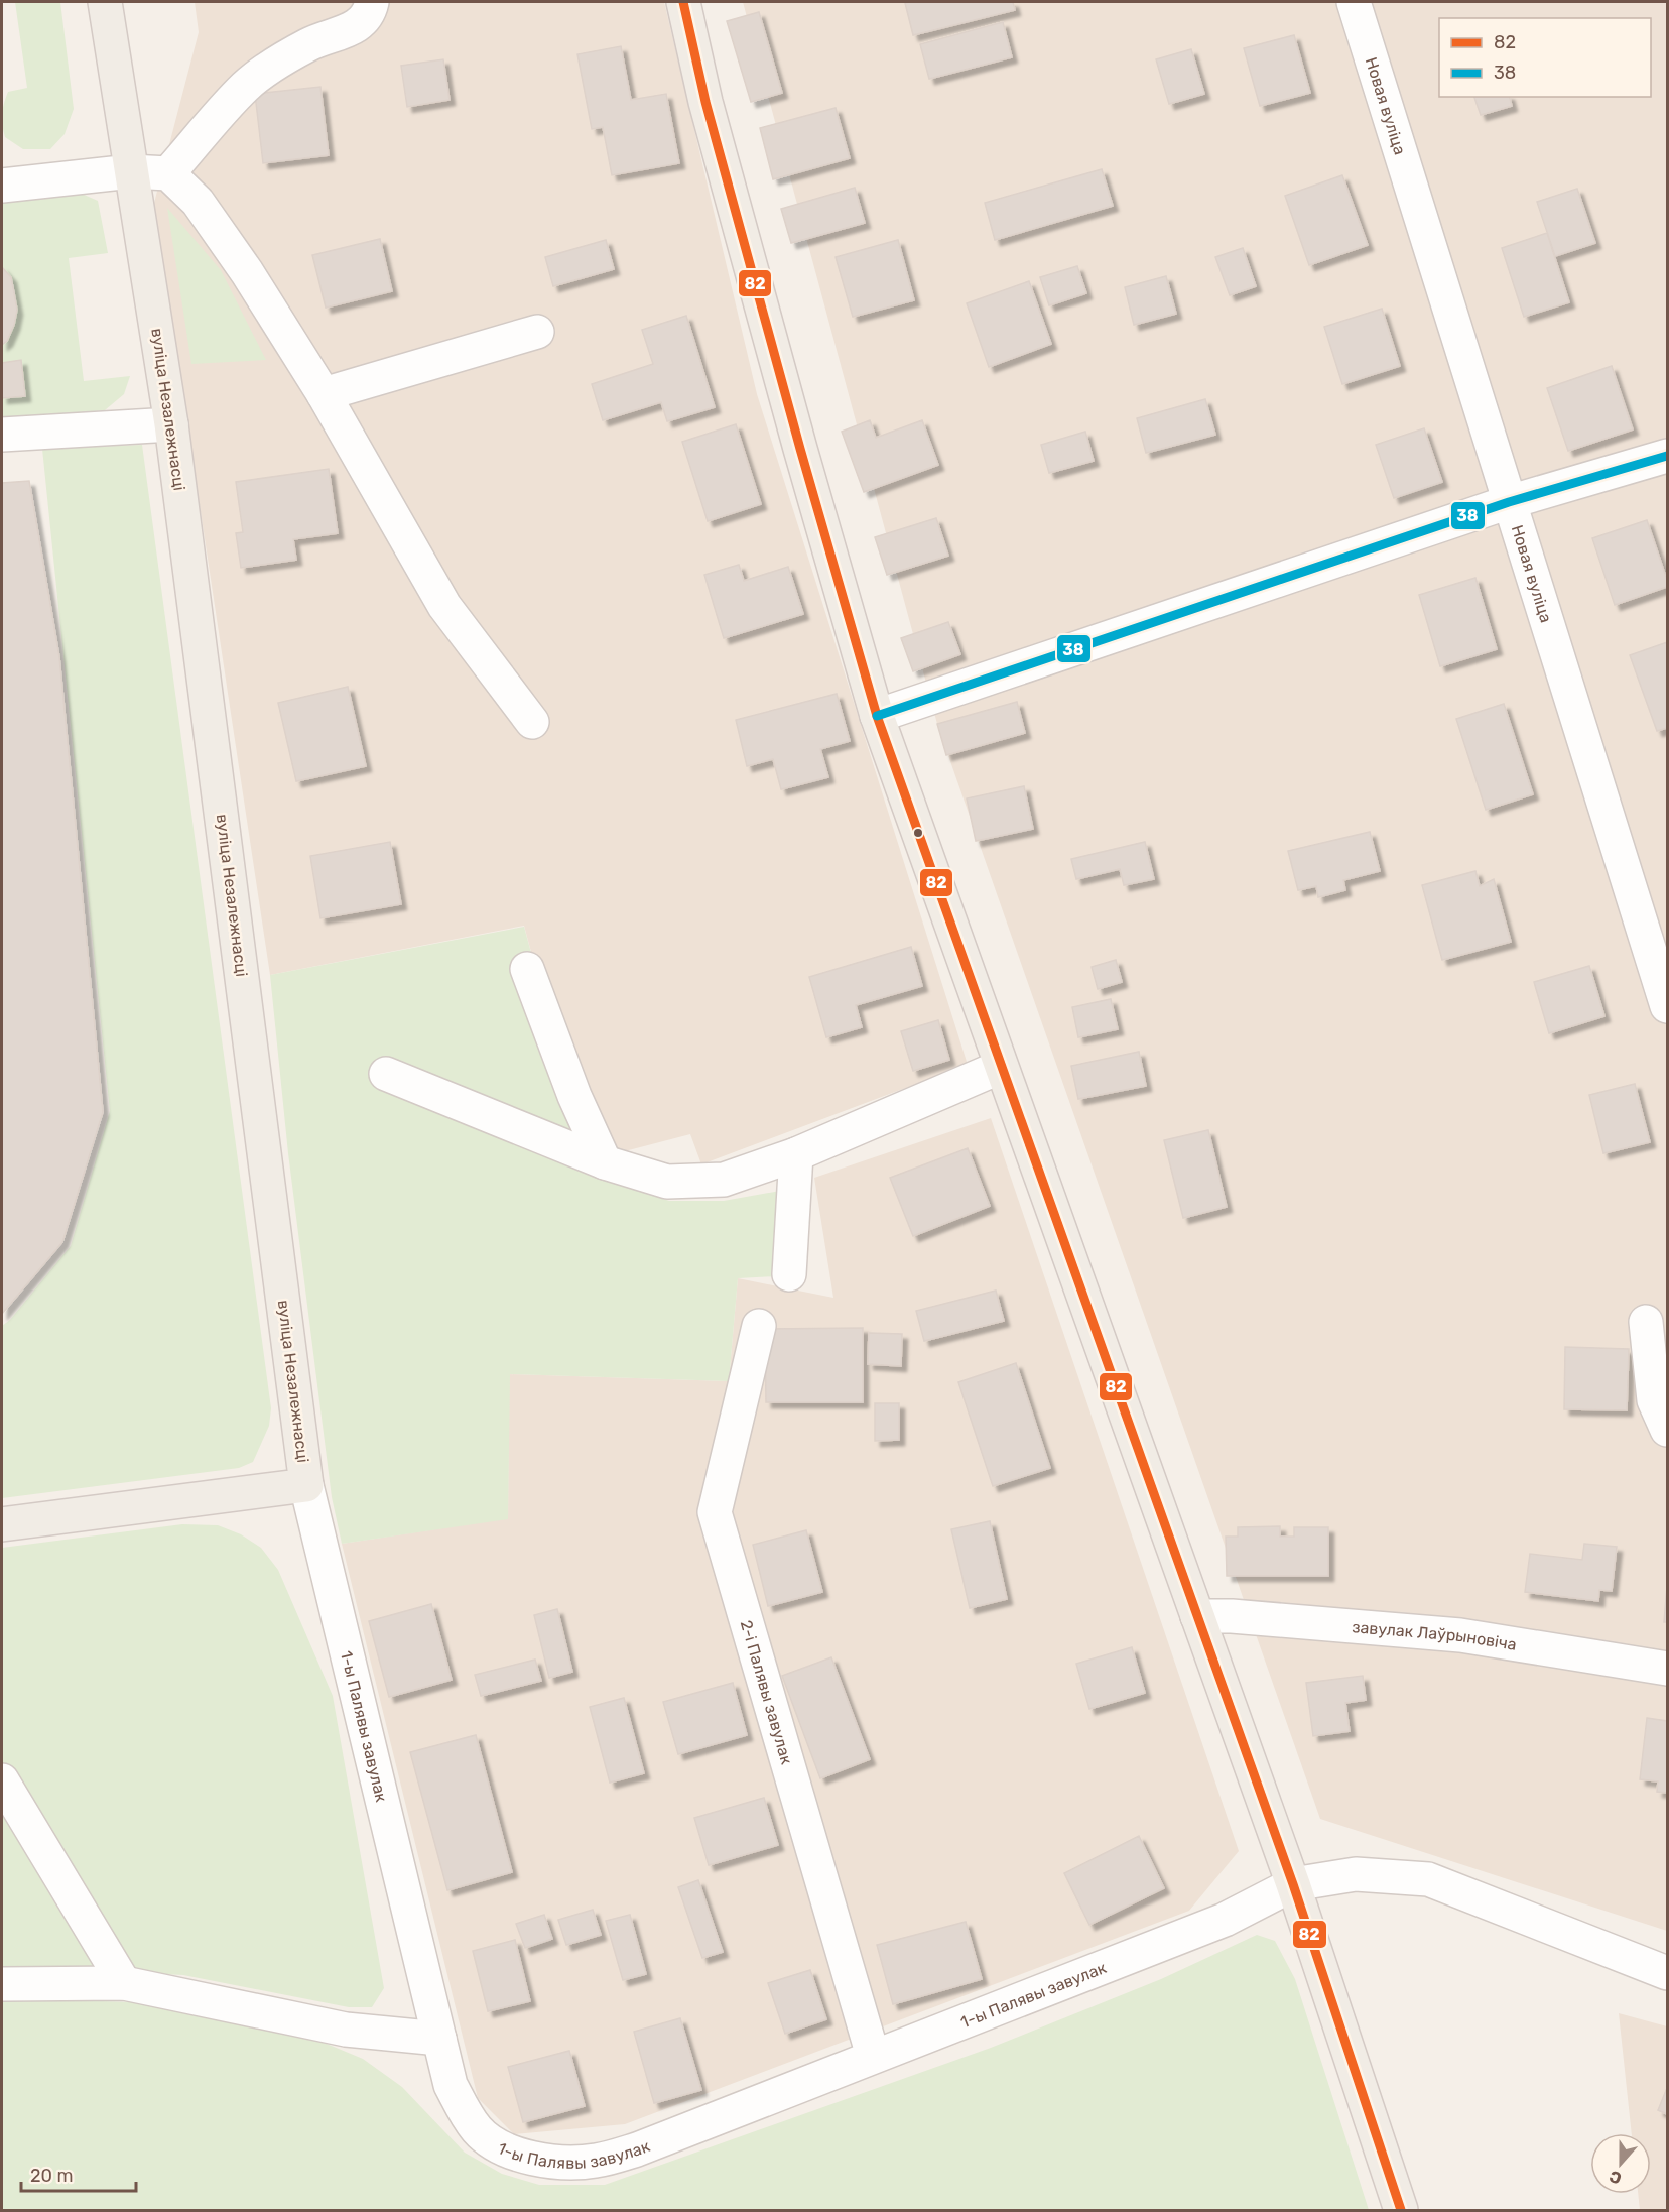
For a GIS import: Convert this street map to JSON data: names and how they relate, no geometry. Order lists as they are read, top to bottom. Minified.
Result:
{"streets":{"main road":["вуліца Незалежнасці"],"street":["Новая вуліца","завулак Лаўрыновіча","2-і Палявы завулак","1-ы Палявы завулак"]},"crossings":[["вуліца Незалежнасці","1-ы Палявы завулак"],["2-і Палявы завулак","1-ы Палявы завулак"]],"lines":["transit line 82","transit line 38"],"legend":["82","38"],"scale_bar":"20 m","north":"bottom"}
